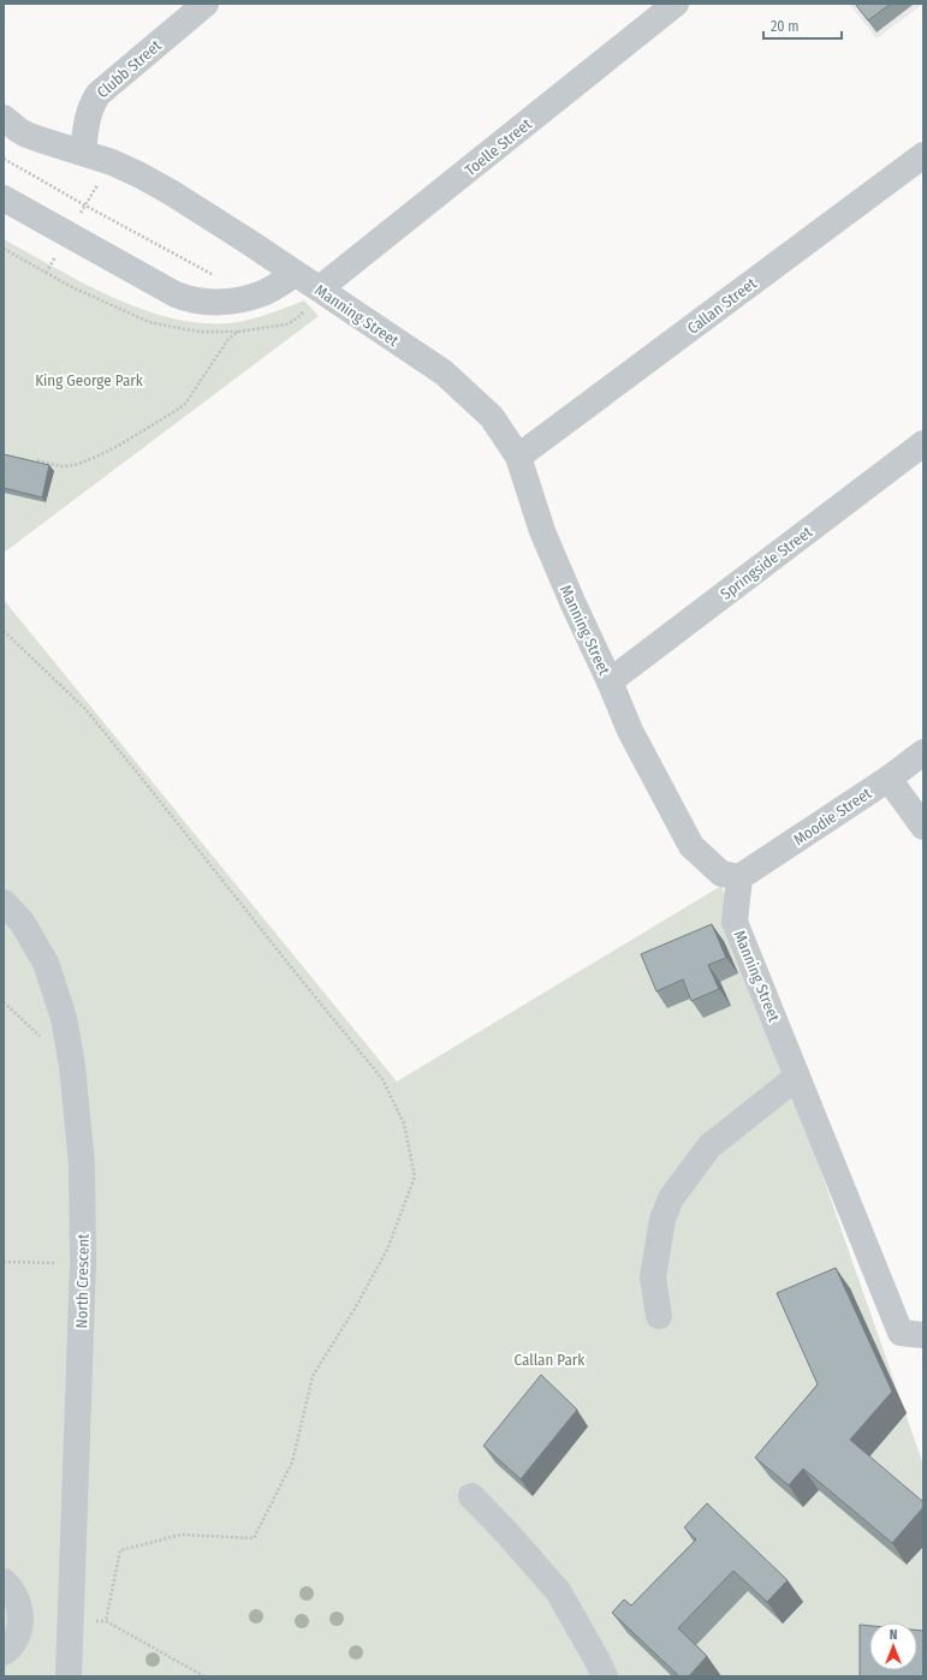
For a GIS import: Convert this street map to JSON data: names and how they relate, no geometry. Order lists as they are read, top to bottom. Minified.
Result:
{"streets":{"street":["Clubb Street","Toelle Street","Callan Street","Manning Street","Springside Street","Moodie Street","North Crescent"]},"crossings":[["Clubb Street","Manning Street"],["Toelle Street","Manning Street"],["Callan Street","Manning Street"],["Manning Street","Springside Street"],["Manning Street","Moodie Street"]],"parks":["King George Park","Callan Park"],"scale_bar":"20 m","north":"top"}
